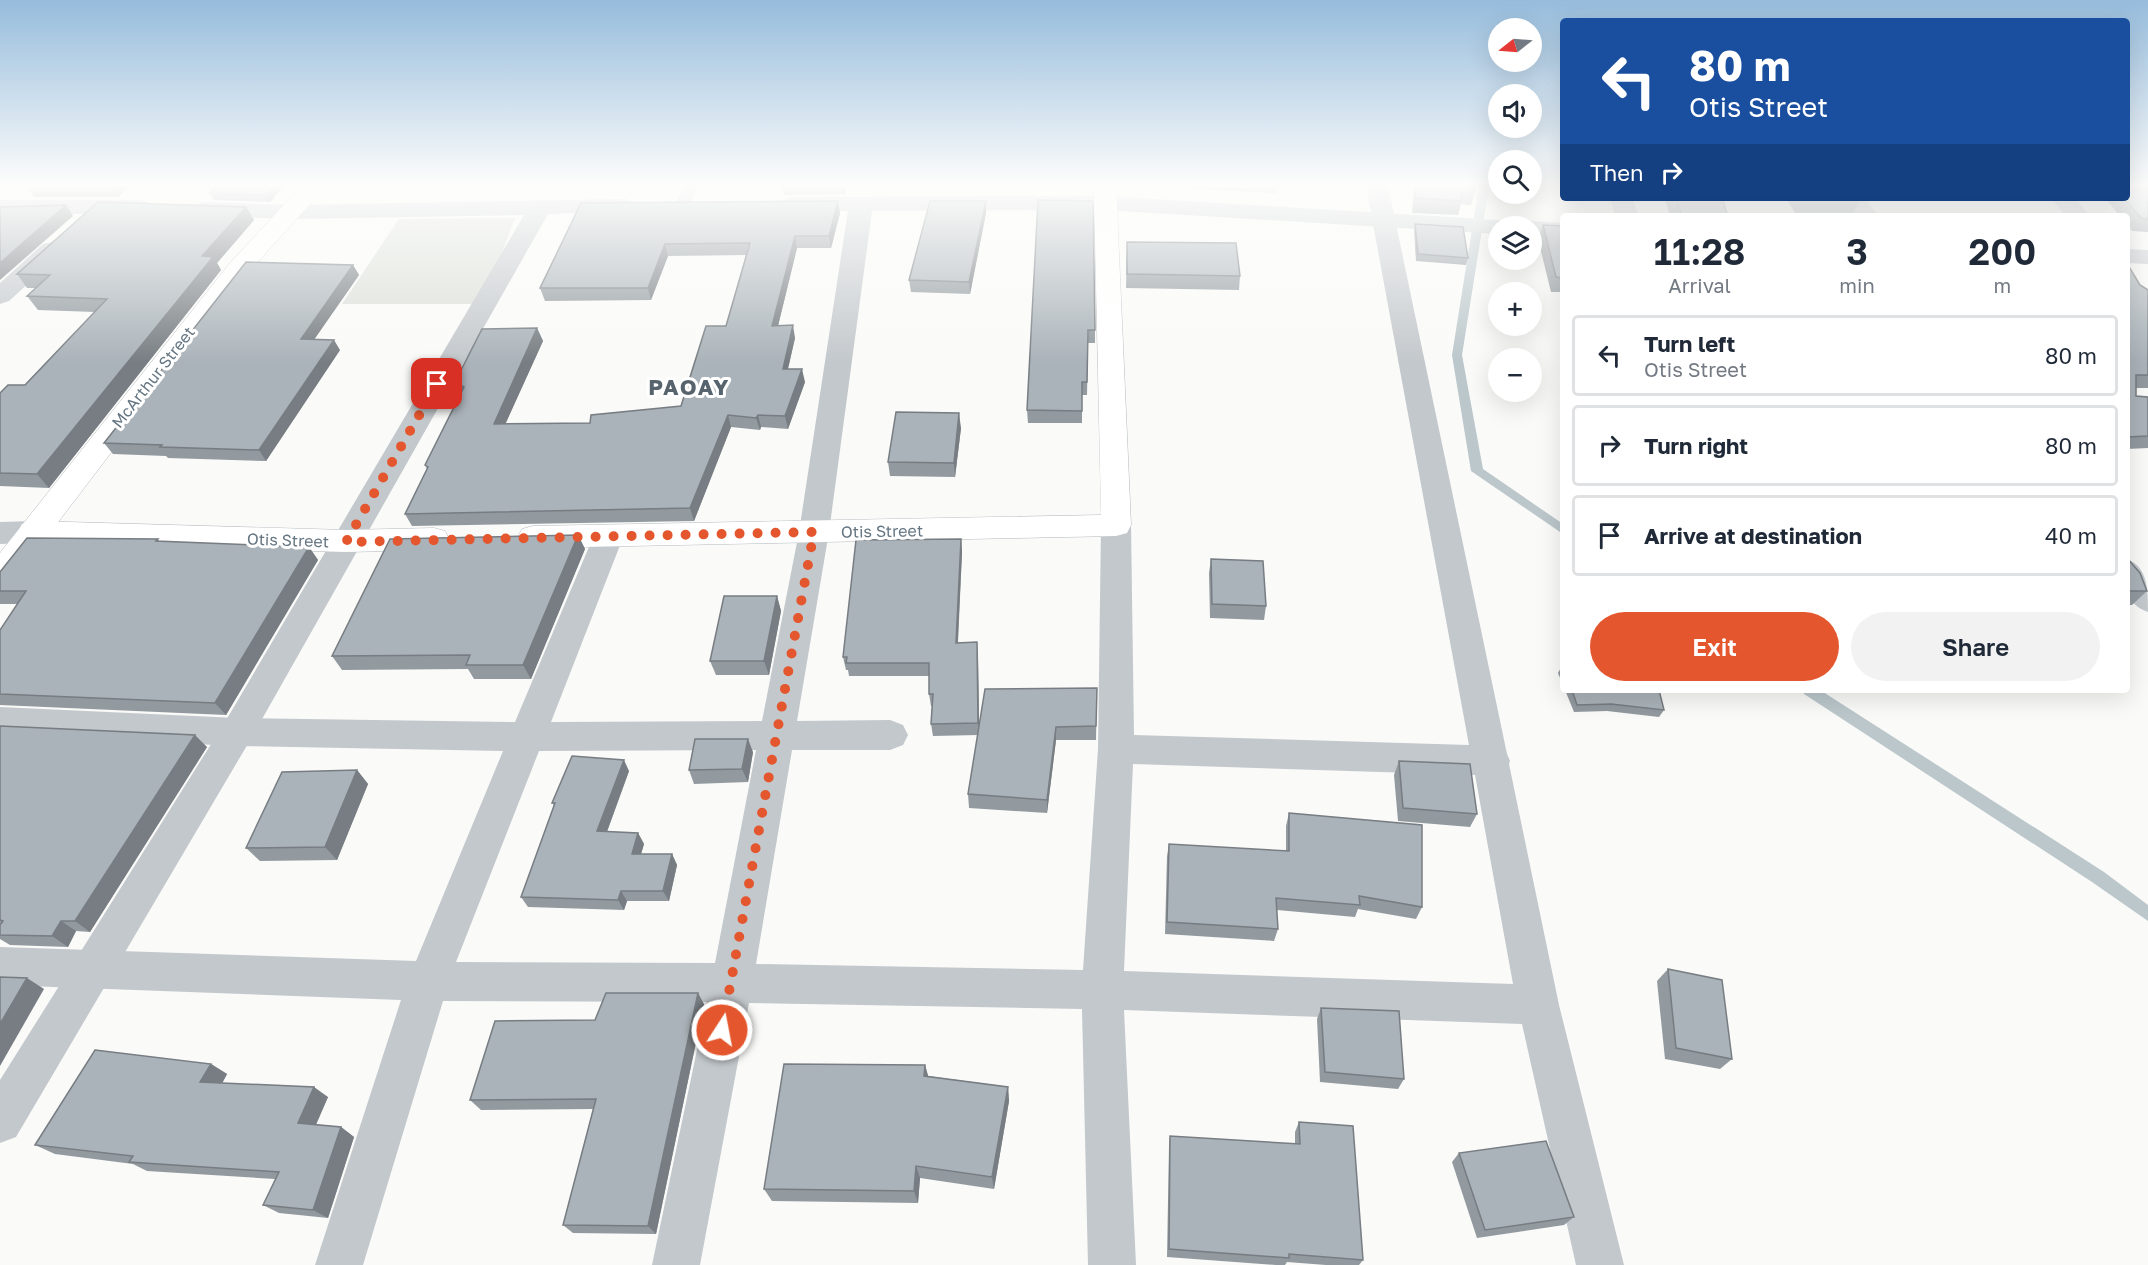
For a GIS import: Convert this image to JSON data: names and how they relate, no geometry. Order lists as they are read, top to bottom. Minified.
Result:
{"streets":{"main road":["McArthur Street","Otis Street"]},"crossings":[["McArthur Street","Otis Street"]],"districts":["PAOAY"],"north":"left","page":{"map_buttons":["+","−"],"turn":["80 m","Otis Street"],"then":"Then","eta":["11:28","Arrival","3","min","200","m"],"list":[{"name":"Turn left","note":"Otis Street","value":"80 m"},{"name":"Turn right","value":"80 m"},{"name":"Arrive at destination","value":"40 m"}],"buttons":["Exit","Share"]}}
